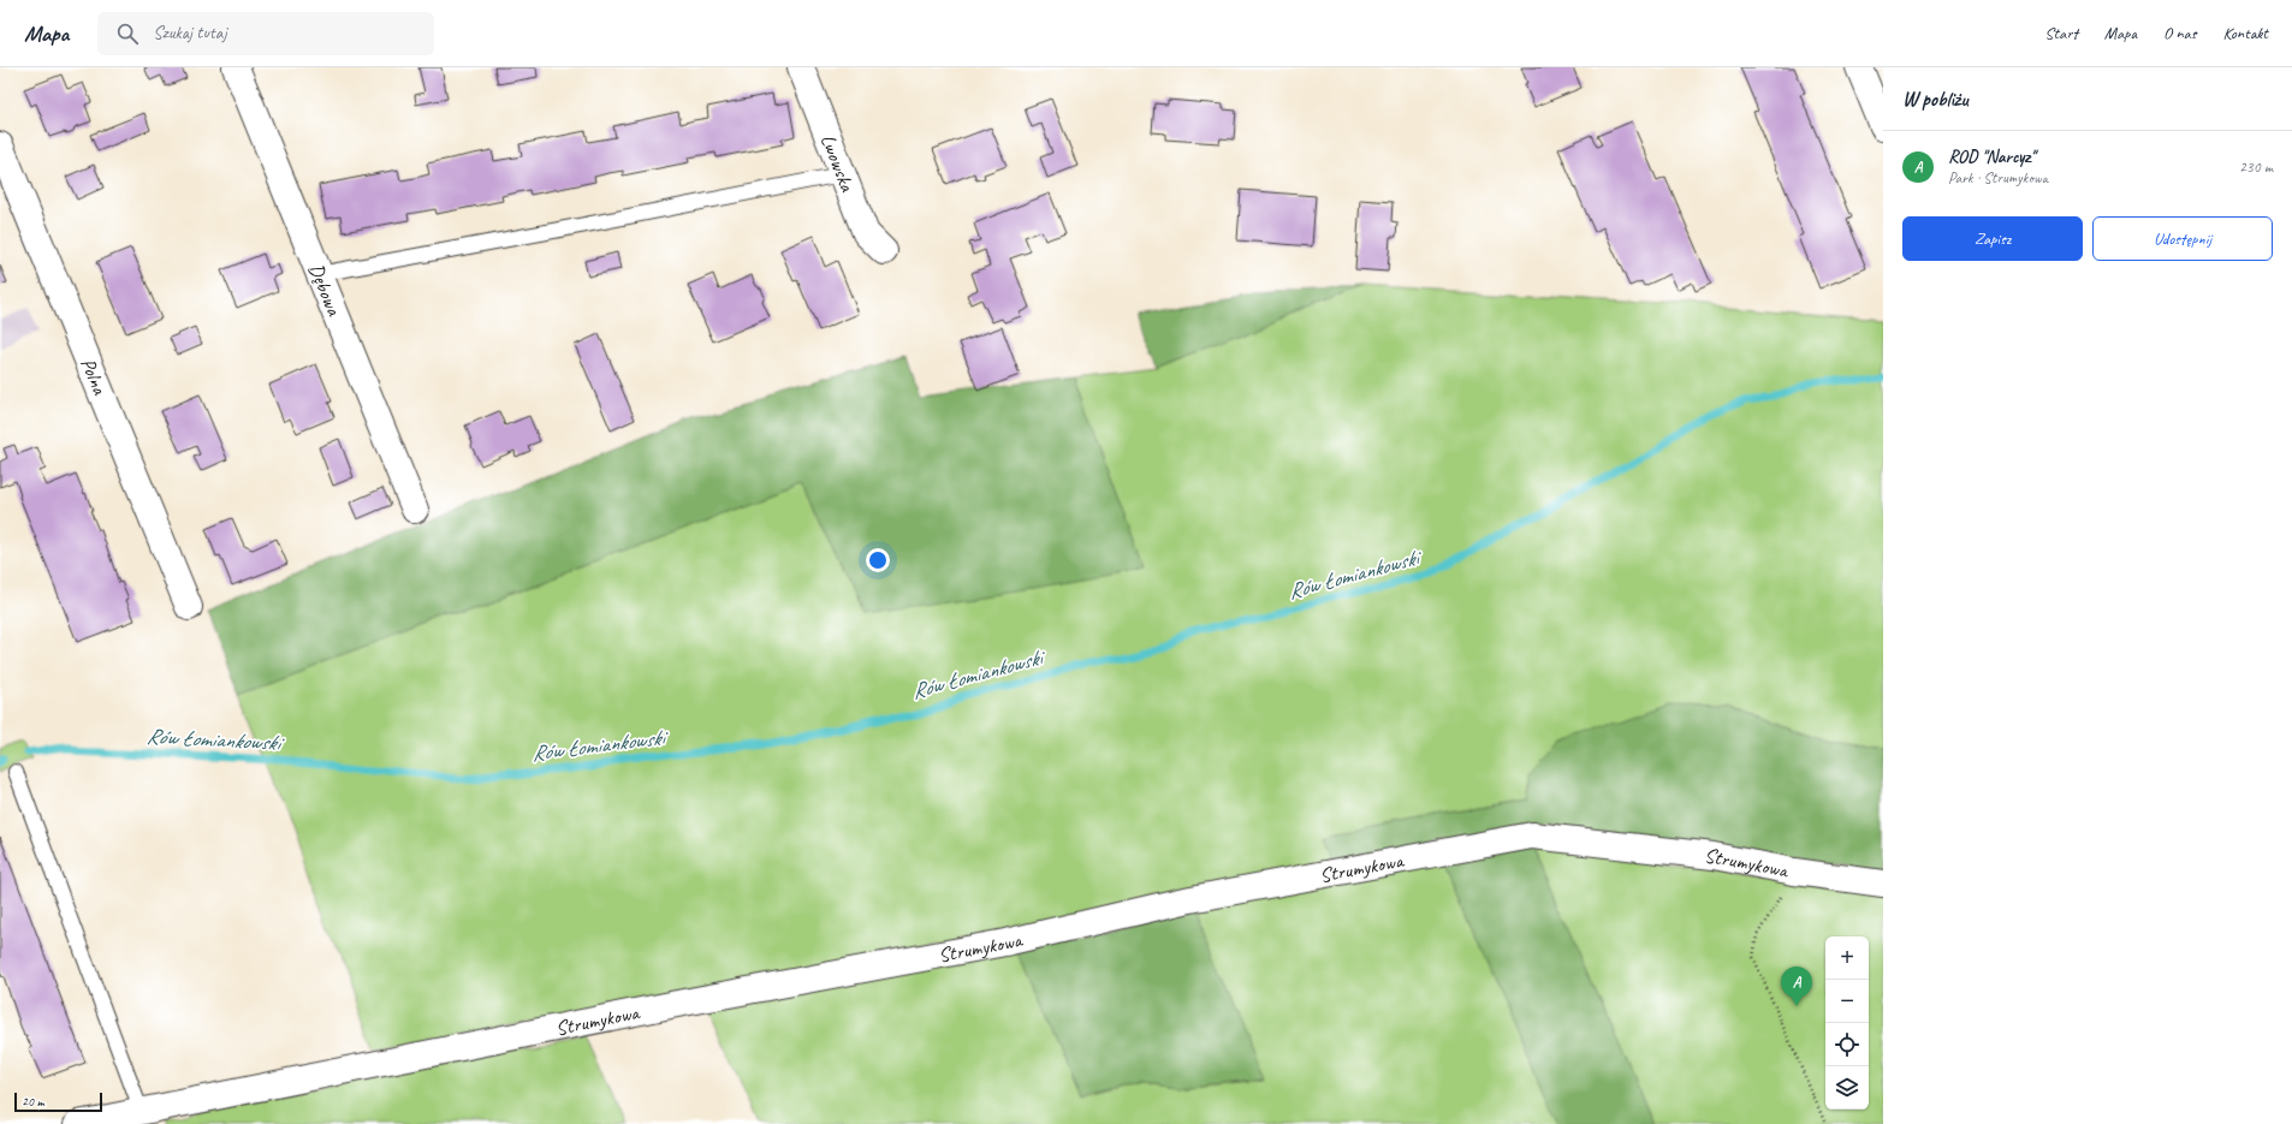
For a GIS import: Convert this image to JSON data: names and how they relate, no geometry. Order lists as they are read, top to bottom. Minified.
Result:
{"streets":{"street":["Lwowska","Dębowa","Polna","Strumykowa"]},"water":["Rów Łomiankowski"],"scale_bar":"20 m","page":{"header":"Mapa","search":"Szukaj tutaj","nav":["Start","Mapa","O nas","Kontakt"],"heading":"W pobliżu","list":[{"mark":"A","name":"ROD \"Narcyz\"","note":"Park · Strumykowa","value":"230 m"}],"buttons":["Zapisz","Udostępnij"],"map_buttons":["+","−"],"pins":"A","scale":"20 m"}}
